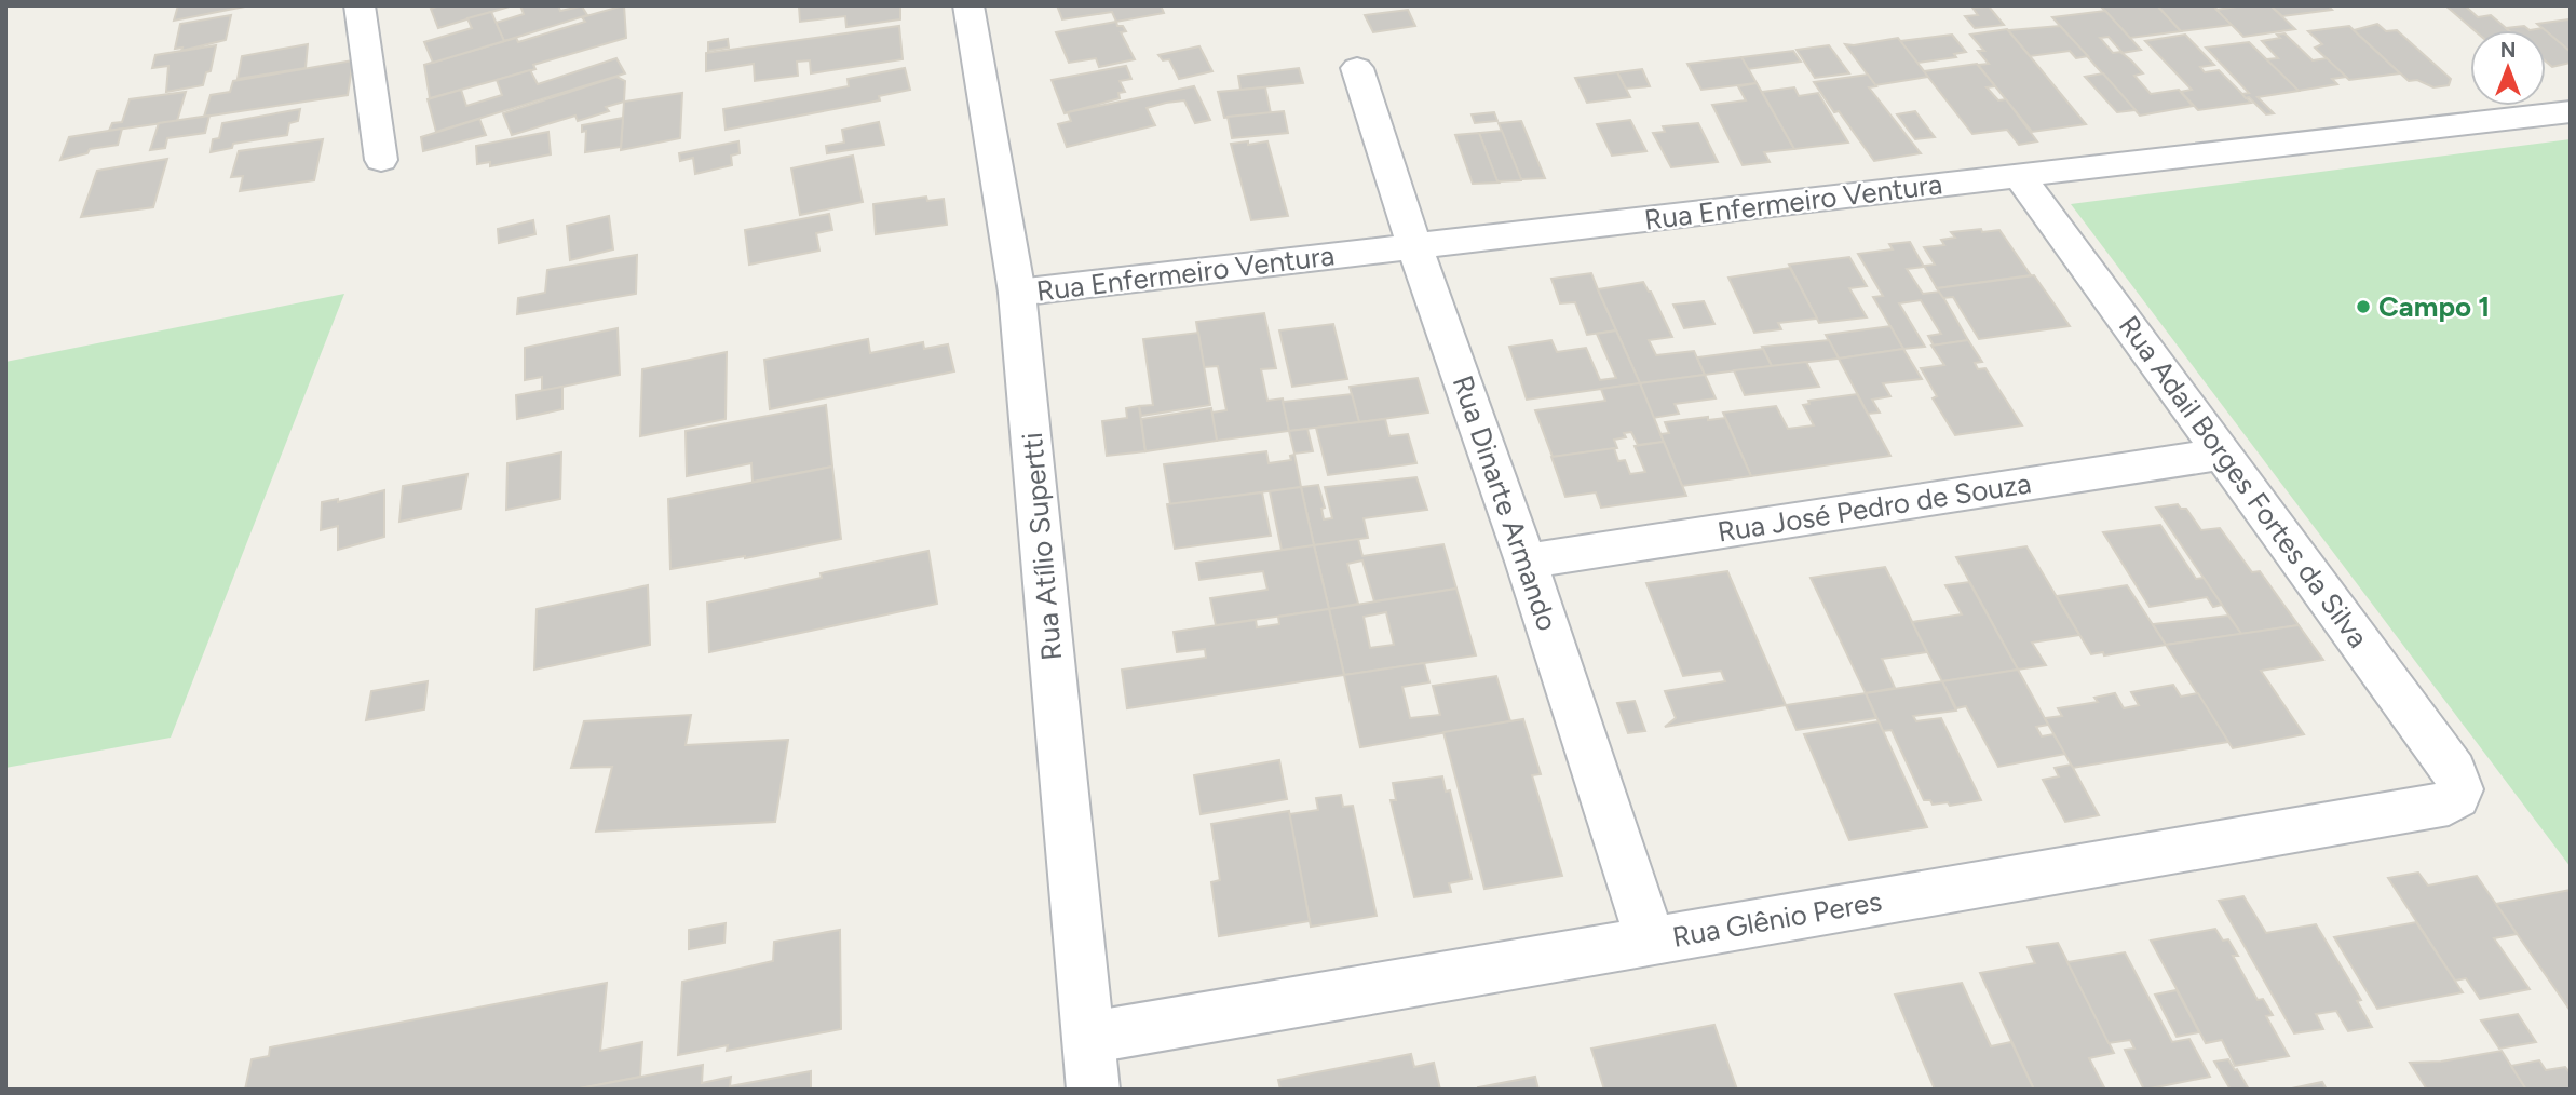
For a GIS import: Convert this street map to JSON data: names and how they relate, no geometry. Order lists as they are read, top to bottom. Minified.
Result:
{"streets":{"street":["Rua Enfermeiro Ventura","Rua Adail Borges Fortes da Silva","Rua Dinarte Armando","Rua José Pedro de Souza","Rua Atílio Supertti","Rua Glênio Peres"]},"crossings":[["Rua Enfermeiro Ventura","Rua Adail Borges Fortes da Silva"],["Rua Enfermeiro Ventura","Rua Dinarte Armando"],["Rua Enfermeiro Ventura","Rua Atílio Supertti"],["Rua Adail Borges Fortes da Silva","Rua José Pedro de Souza"],["Rua Adail Borges Fortes da Silva","Rua Glênio Peres"],["Rua Dinarte Armando","Rua José Pedro de Souza"],["Rua Dinarte Armando","Rua Glênio Peres"],["Rua Atílio Supertti","Rua Glênio Peres"]],"places":["Campo 1"],"north":"top"}
